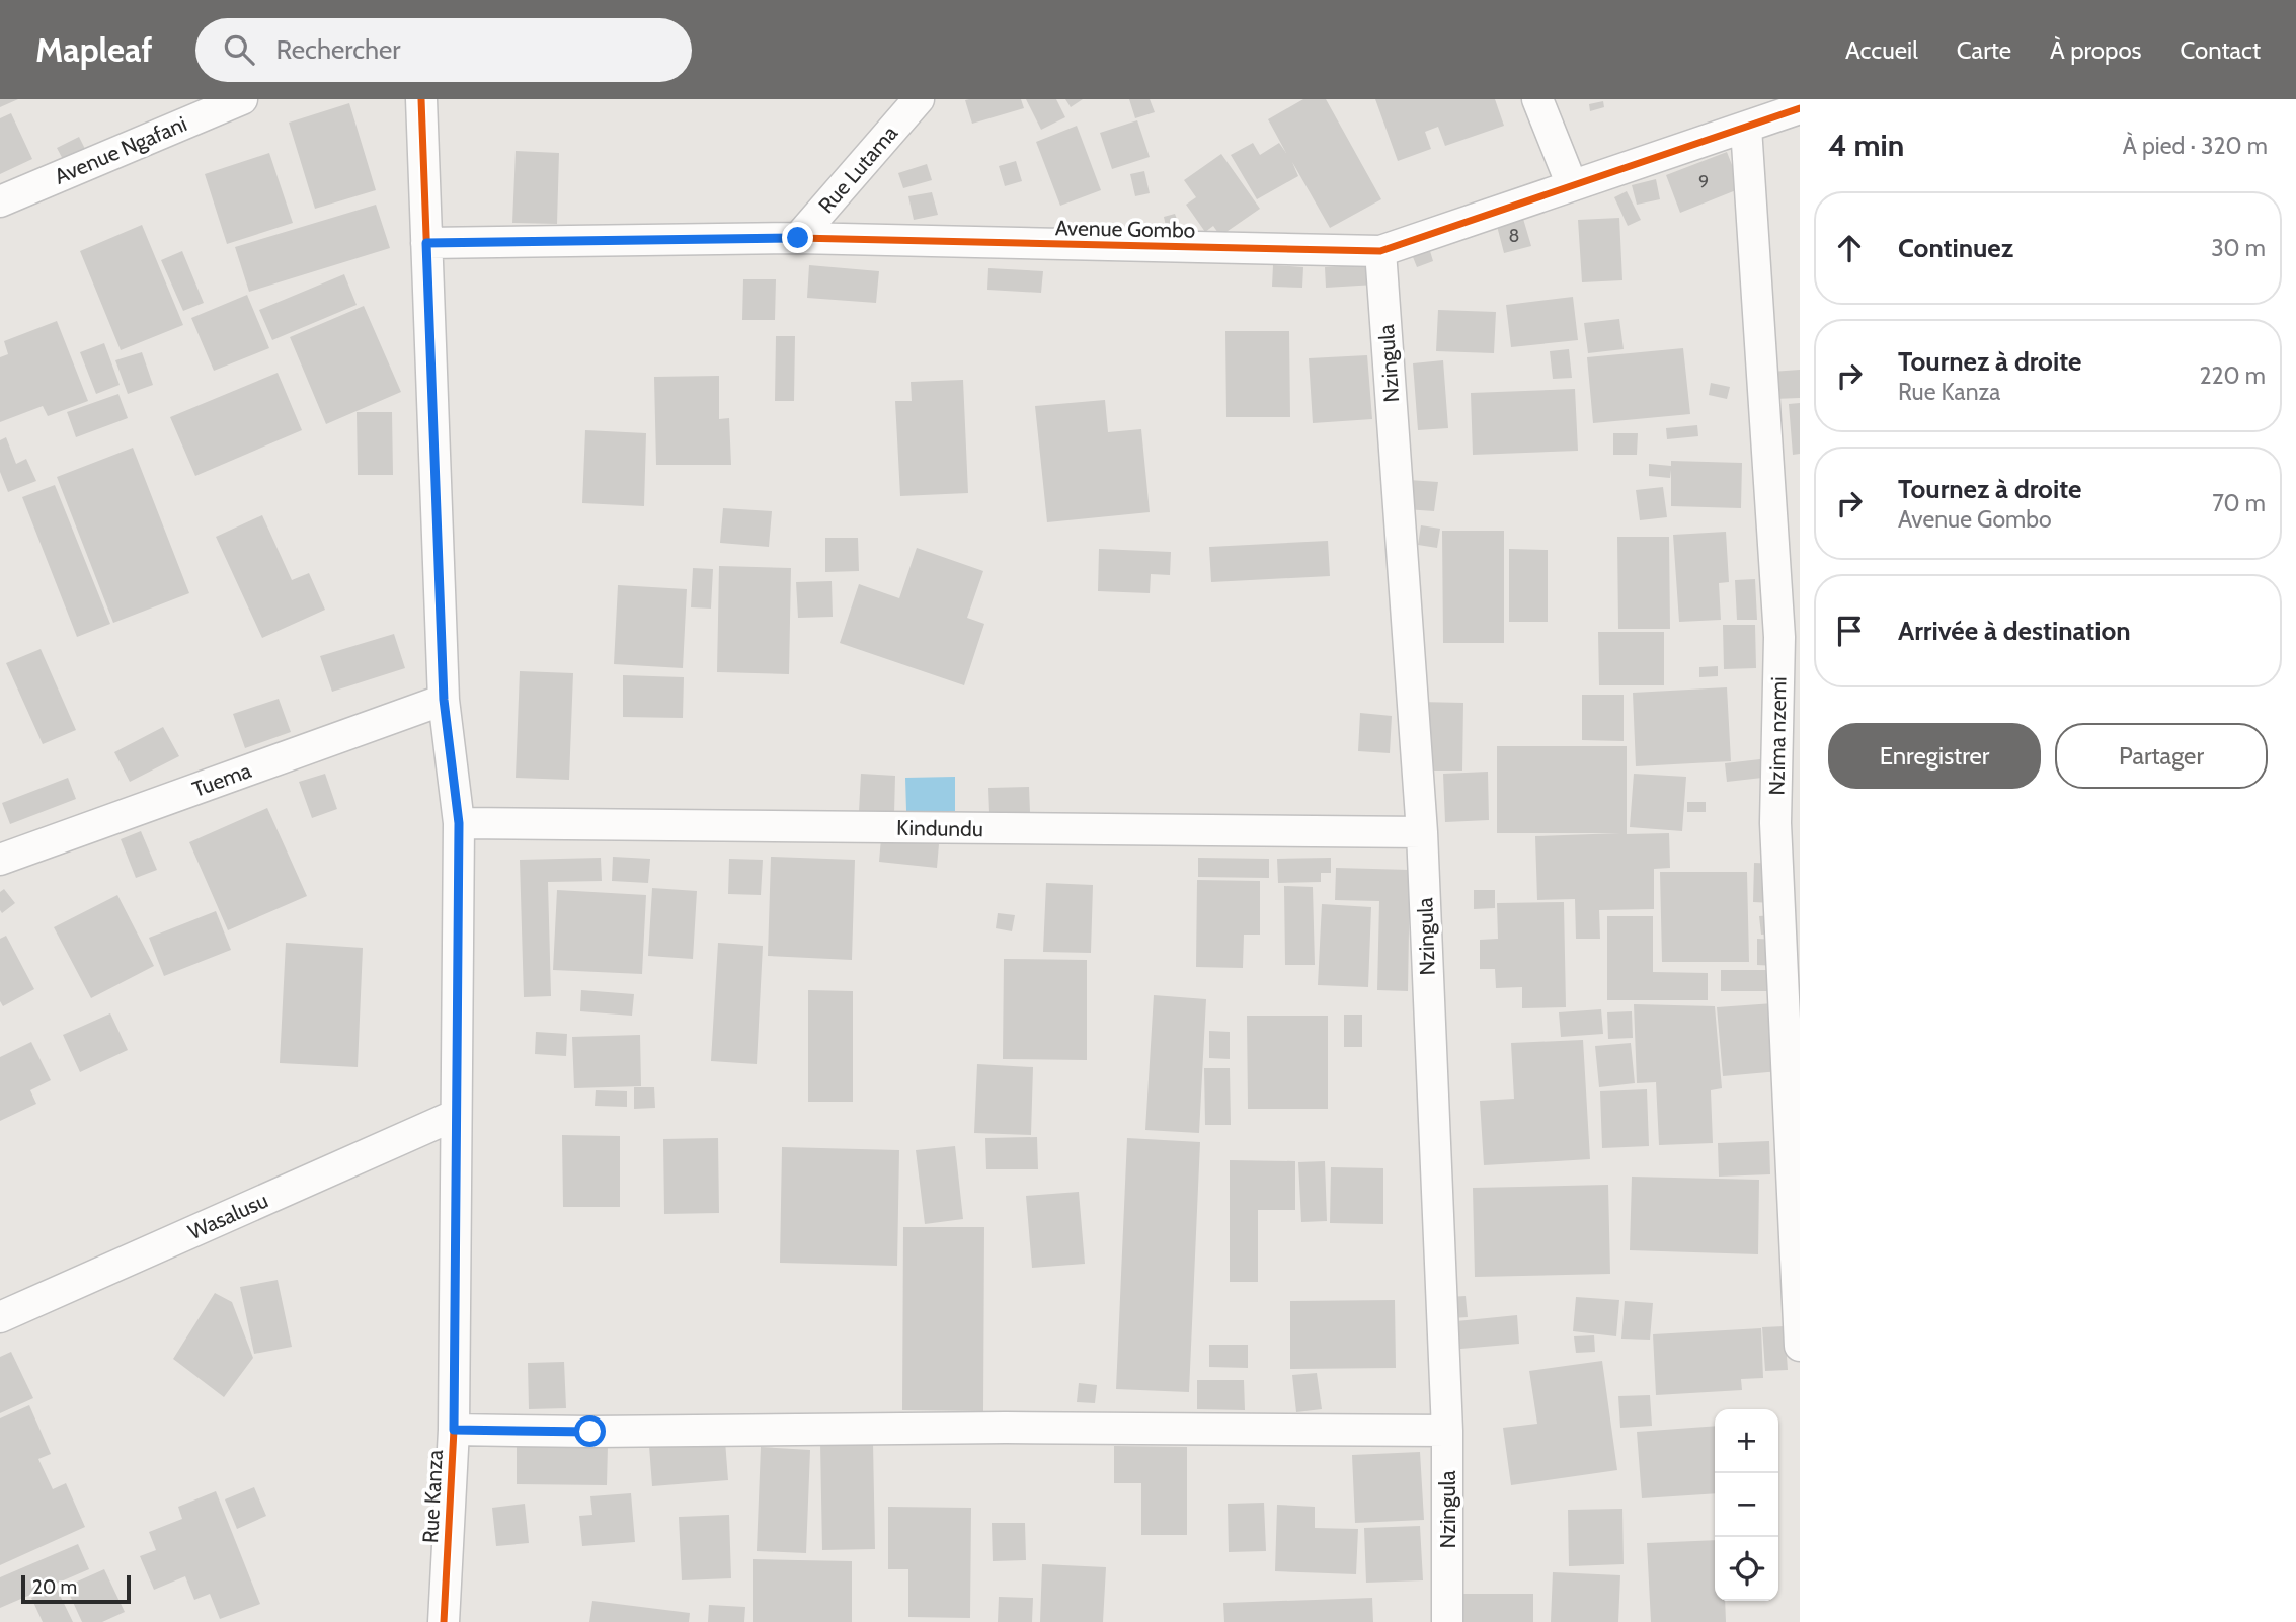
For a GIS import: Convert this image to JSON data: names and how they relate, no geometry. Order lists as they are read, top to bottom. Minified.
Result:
{"streets":{"street":["Avenue Ngafani","Rue Lutama","Avenue Gombo","Nzingula","Nzima nzemi","Tuema","Kindundu","Wasalusu","Rue Kanza"]},"crossings":[["Rue Lutama","Avenue Gombo"],["Avenue Gombo","Nzingula"],["Avenue Gombo","Nzima nzemi"],["Avenue Gombo","Rue Kanza"],["Nzingula","Kindundu"],["Tuema","Rue Kanza"],["Kindundu","Rue Kanza"],["Wasalusu","Rue Kanza"]],"house_numbers":["9","8"],"scale_bar":"20 m","page":{"header":"Mapleaf","search":"Rechercher","nav":["Accueil","Carte","À propos","Contact"],"heading":["4 min","À pied · 320 m"],"list":[["Continuez","30 m"],["Tournez à droite","Rue Kanza","220 m"],["Tournez à droite","Avenue Gombo","70 m"],"Arrivée à destination"],"buttons":["Enregistrer","Partager"],"map_buttons":["+","−"],"scale":"20 m"}}
